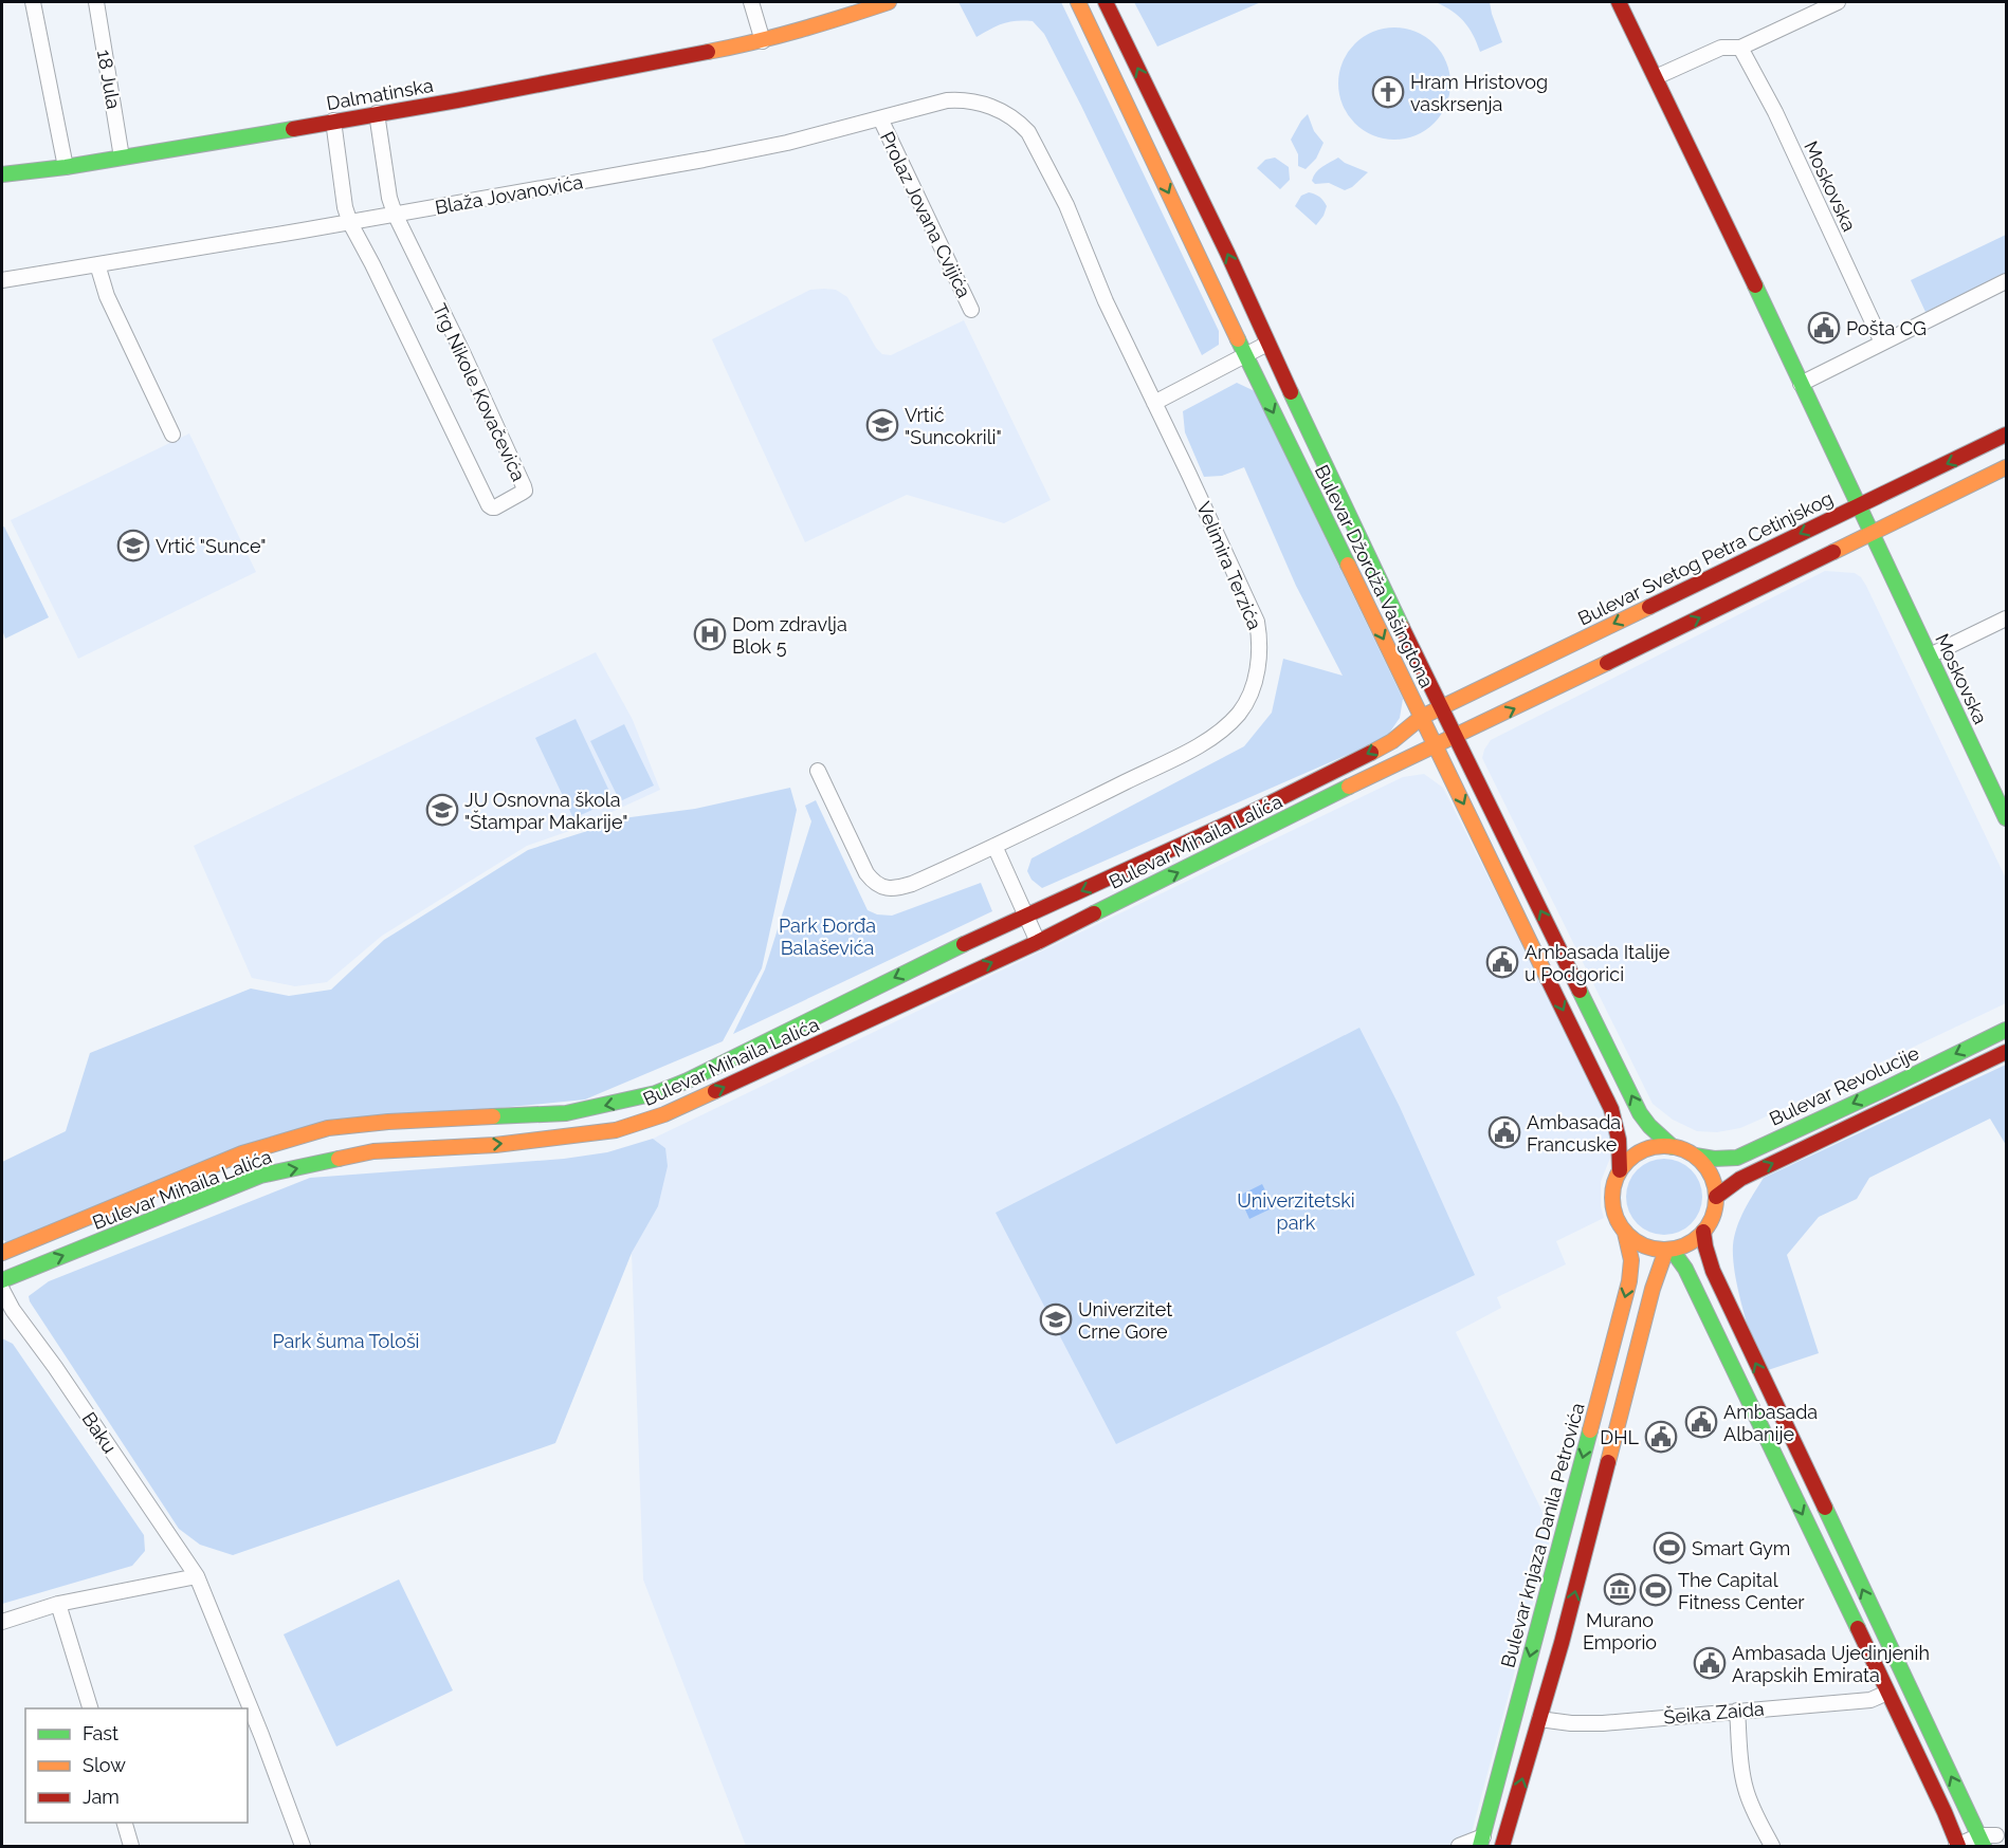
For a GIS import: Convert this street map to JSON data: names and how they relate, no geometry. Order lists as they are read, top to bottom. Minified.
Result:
{"streets":{"main road":["Dalmatinska","Moskovska","Bulevar Svetog Petra Cetinjskog","Bulevar Džordža Vašingtona","Bulevar Mihaila Lalića","Bulevar Revolucije","Bulevar knjaza Danila Petrovića"],"street":["18 Jula","Blaža Jovanovića","Prolaz Jovana Cvijića","Trg Nikole Kovačevića","Velimira Terzića","Baku","Šeika Zaida"]},"crossings":[["18 Jula","Dalmatinska"],["Moskovska","Bulevar Svetog Petra Cetinjskog"],["Blaža Jovanovića","Prolaz Jovana Cvijića"],["Blaža Jovanovića","Trg Nikole Kovačevića"],["Blaža Jovanovića","Velimira Terzića"],["Bulevar Svetog Petra Cetinjskog","Bulevar Džordža Vašingtona"],["Bulevar Svetog Petra Cetinjskog","Bulevar Mihaila Lalića"],["Bulevar Džordža Vašingtona","Bulevar Mihaila Lalića"],["Bulevar Džordža Vašingtona","Bulevar Revolucije"],["Bulevar Džordža Vašingtona","Bulevar knjaza Danila Petrovića"],["Bulevar Revolucije","Bulevar knjaza Danila Petrovića"]],"parks":["Park Đorđa Balaševića","Univerzitetski park","Park šuma Tološi"],"places":{"church":["Hram Hristovog vaskrsenja"],"public building":["Pošta CG","Ambasada Italije u Podgorici","Ambasada Francuske","Ambasada Albanije","DHL","Ambasada Ujedinjenih Arapskih Emirata"],"school or university":["Vrtić \"Suncokrili\"","Vrtić \"Sunce\"","JU Osnovna škola \"Štampar Makarije\"","Univerzitet Crne Gore"],"hospital":["Dom zdravlja Blok 5"],"sports":["Smart Gym","The Capital Fitness Center"],"museum":["Murano Emporio"]},"legend":["Fast","Slow","Jam"]}
